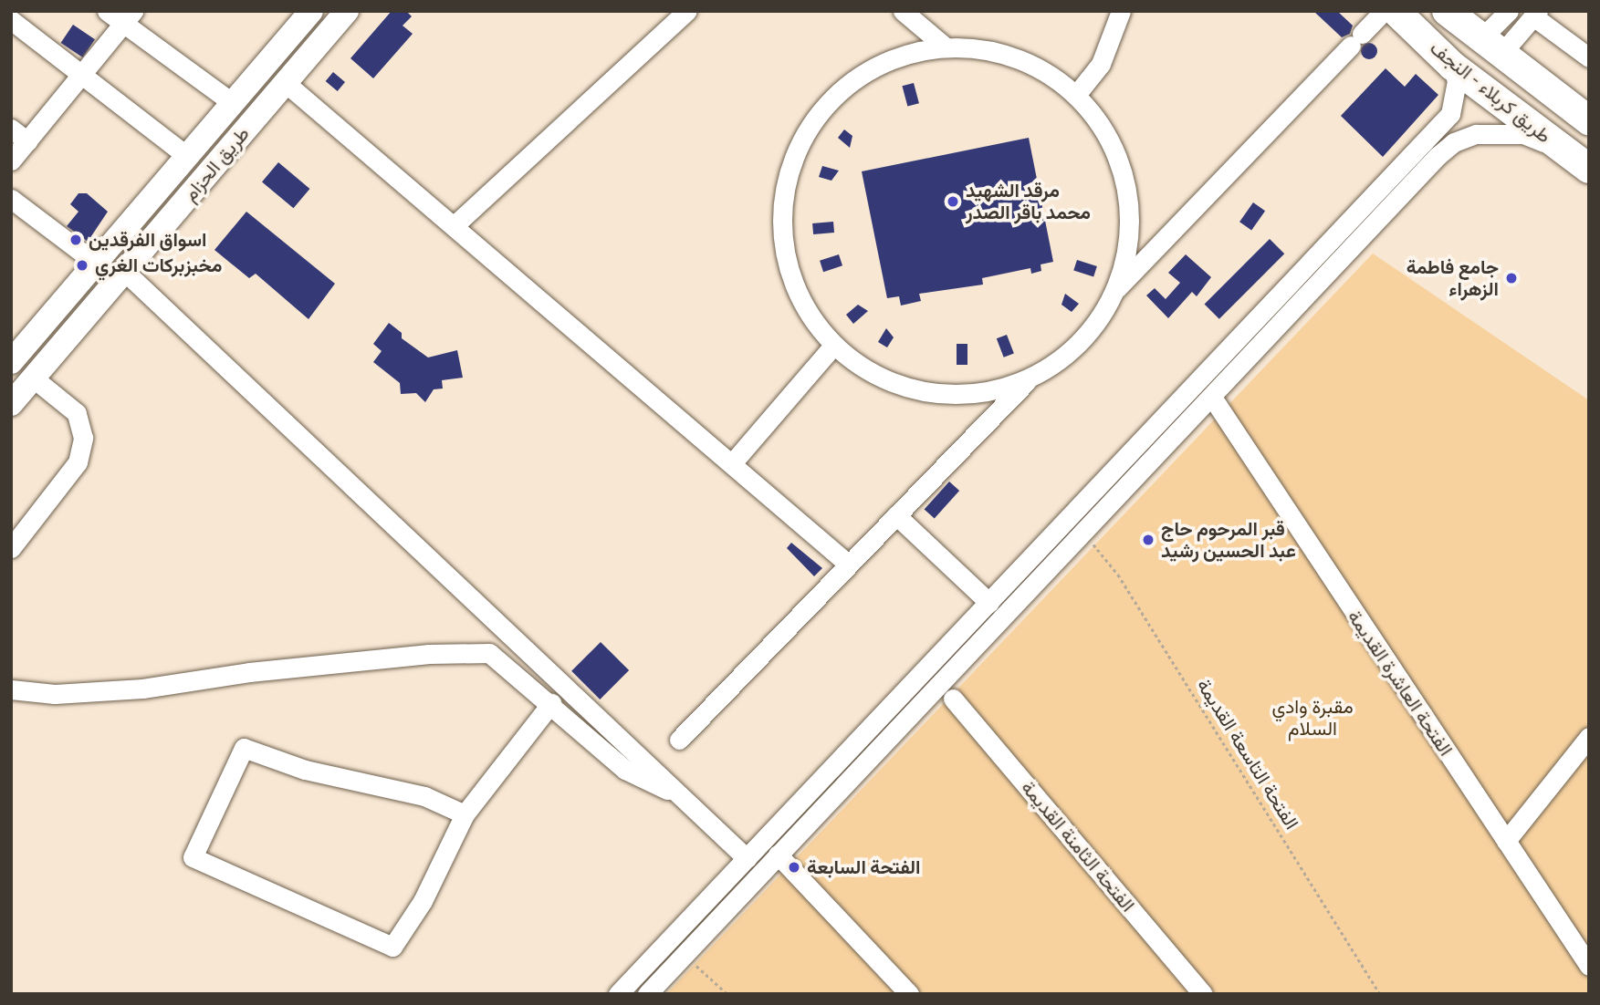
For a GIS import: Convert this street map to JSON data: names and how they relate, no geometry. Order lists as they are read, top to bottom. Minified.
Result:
{"streets":{"highway":["طريق کربلاء - النجف"],"main road":["طريق الحزام"],"street":["الفتحة العاشرة القديمة","الفتحة الثامنة القديمة"],"path":["الفتحة التاسعة القديمة"]},"parks":["مقبرة وادي السلام"],"places":["مرقد الشهيد محمد باقر الصدر","اسواق الفرقدين","مخبزبركات الغري","جامع فاطمة الزهراء","قبر المرحوم حاج عبد الحسين رشيد","الفتحة السابعة"]}
